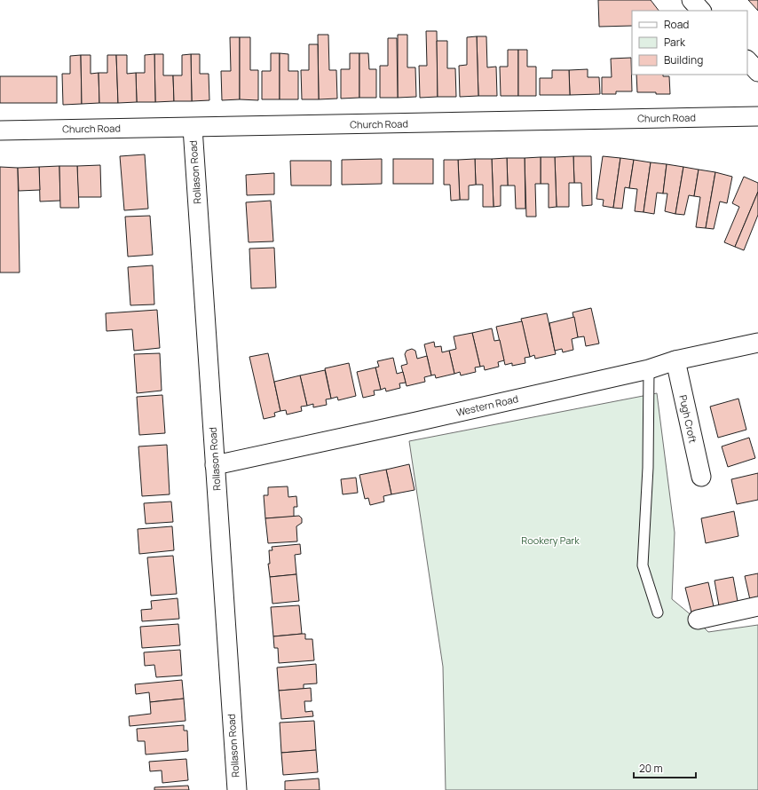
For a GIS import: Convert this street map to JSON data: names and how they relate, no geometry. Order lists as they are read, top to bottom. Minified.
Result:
{"streets":{"street":["Church Road","Rollason Road","Western Road","Pugh Croft"]},"crossings":[["Church Road","Rollason Road"],["Rollason Road","Western Road"],["Western Road","Pugh Croft"]],"parks":["Rookery Park"],"legend":["Road","Park","Building"],"scale_bar":"20 m"}
